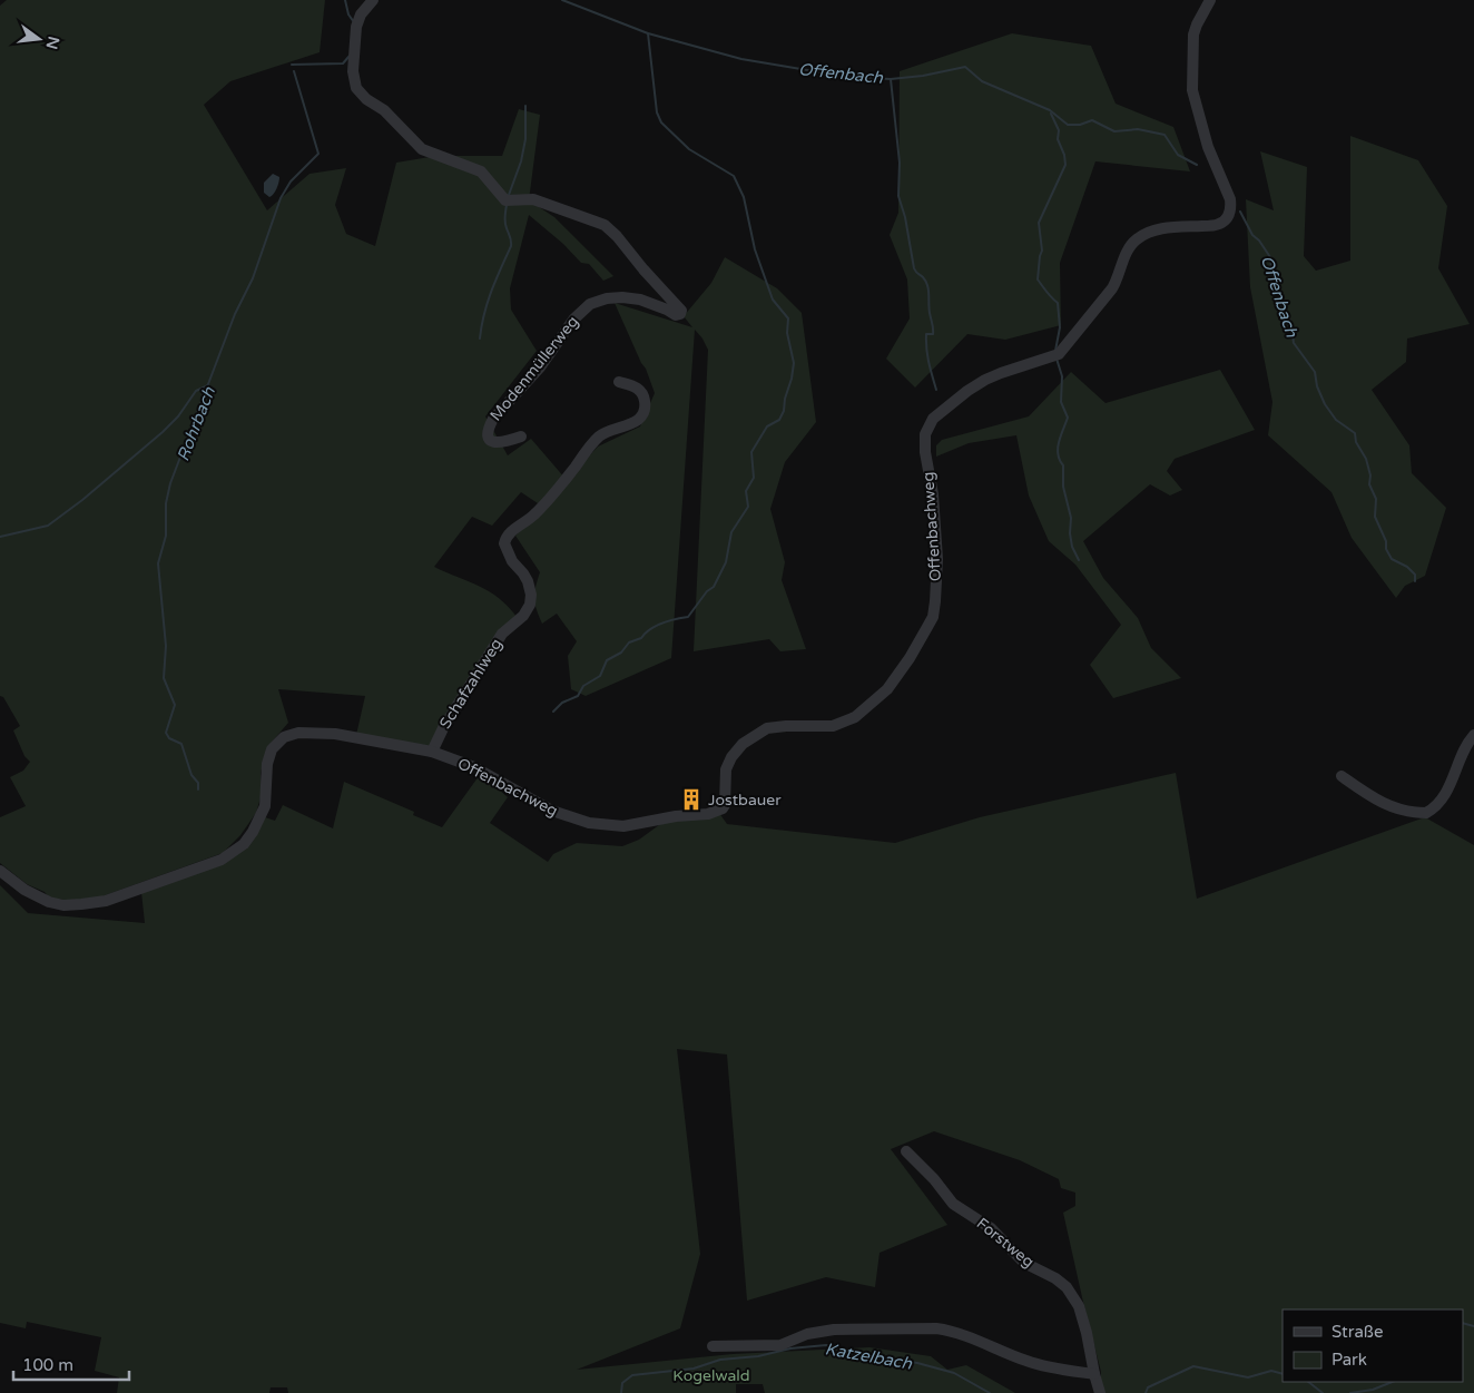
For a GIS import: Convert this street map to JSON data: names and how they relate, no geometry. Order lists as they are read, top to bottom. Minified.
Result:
{"streets":{"street":["Modenmüllerweg","Offenbachweg","Schafzahlweg","Forstweg"]},"crossings":[["Offenbachweg","Schafzahlweg"]],"water":["Offenbach","Rohrbach","Katzelbach"],"parks":["Kogelwald"],"places":{"building":["Jostbauer"]},"legend":["Straße","Park"],"scale_bar":"100 m","north":"right"}
